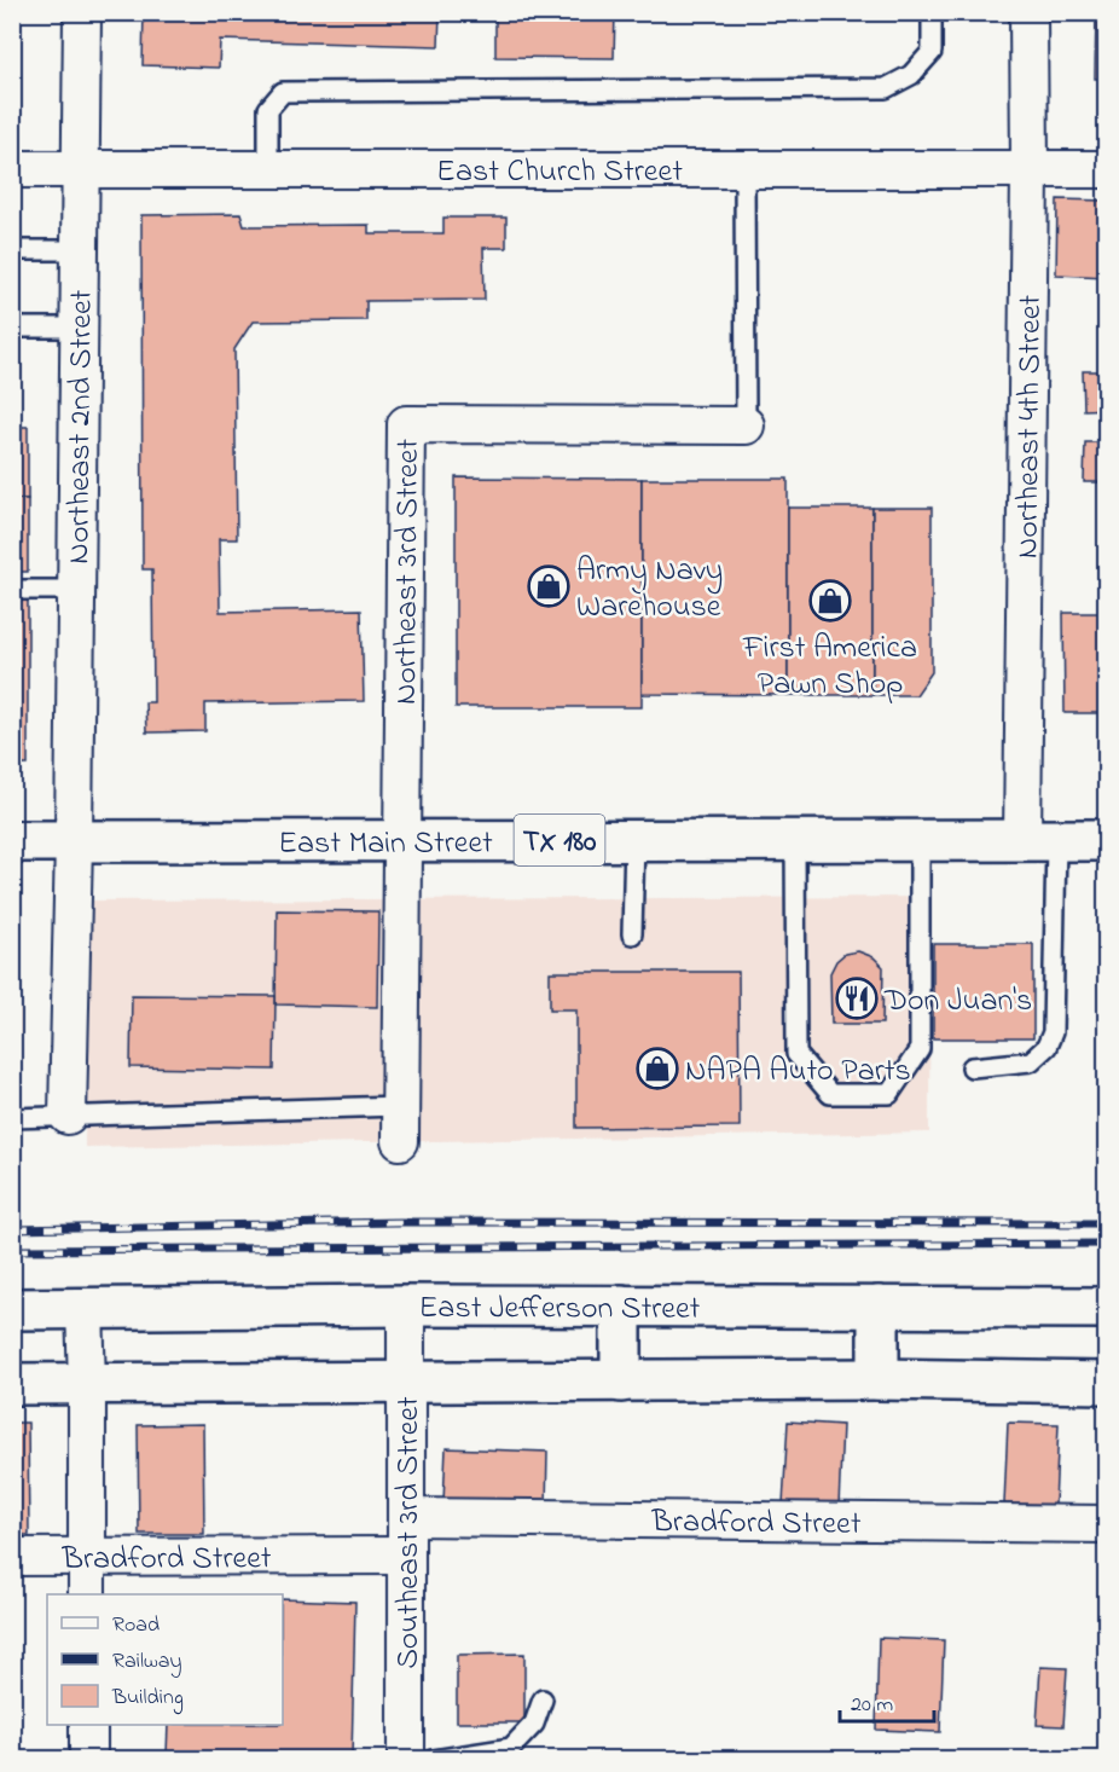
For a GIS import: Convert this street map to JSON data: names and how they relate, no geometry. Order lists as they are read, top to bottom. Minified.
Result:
{"streets":{"main road":["TX 180","East Main Street","East Jefferson Street"],"street":["East Church Street","Northeast 2nd Street","Northeast 4th Street","Northeast 3rd Street","Bradford Street","Southeast 3rd Street"]},"crossings":[["East Church Street","Northeast 2nd Street"],["East Church Street","Northeast 4th Street"],["Northeast 2nd Street","East Main Street"],["Northeast 4th Street","East Main Street"],["Northeast 3rd Street","East Main Street"],["East Jefferson Street","Southeast 3rd Street"],["Bradford Street","Southeast 3rd Street"]],"places":{"shop":["Army Navy Warehouse","First America Pawn Shop","NAPA Auto Parts"],"restaurant":["Don Juan's"]},"legend":["Road","Railway","Building"],"scale_bar":"20 m"}
